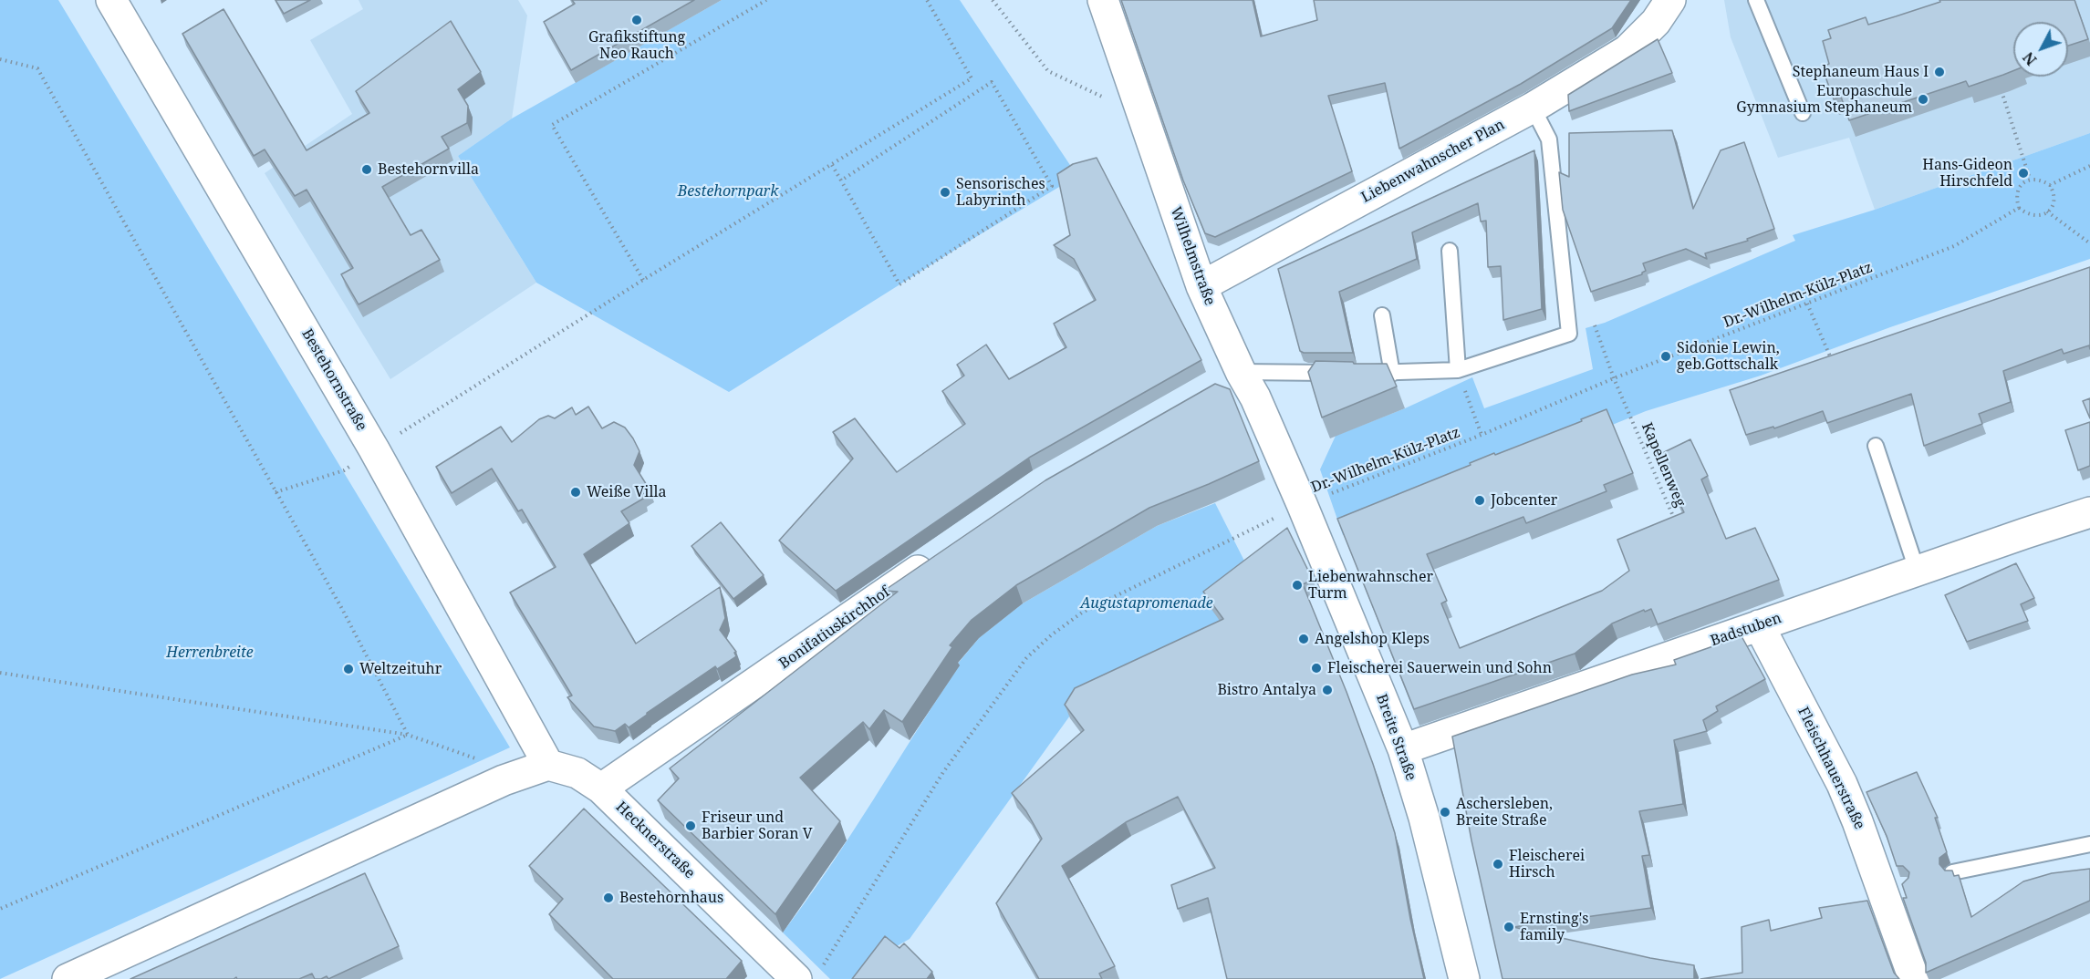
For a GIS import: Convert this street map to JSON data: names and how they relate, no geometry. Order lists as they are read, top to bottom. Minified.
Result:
{"streets":{"street":["Liebenwahnscher Plan","Wilhelmstraße","Bestehornstraße","Bonifatiuskirchhof","Badstuben","Breite Straße","Fleischhauerstraße","Hecknerstraße"],"path":["Dr.-Wilhelm-Külz-Platz","Kapellenweg"]},"crossings":[["Liebenwahnscher Plan","Wilhelmstraße"],["Wilhelmstraße","Dr.-Wilhelm-Külz-Platz"],["Wilhelmstraße","Breite Straße"],["Dr.-Wilhelm-Külz-Platz","Kapellenweg"],["Dr.-Wilhelm-Külz-Platz","Breite Straße"],["Bestehornstraße","Hecknerstraße"],["Bonifatiuskirchhof","Hecknerstraße"],["Badstuben","Breite Straße"],["Badstuben","Fleischhauerstraße"]],"parks":["Bestehornpark","Augustapromenade","Herrenbreite"],"places":["Grafikstiftung Neo Rauch","Stephaneum Haus I","Europaschule Gymnasium Stephaneum","Bestehornvilla","Hans-Gideon Hirschfeld","Sensorisches Labyrinth","Sidonie Lewin, geb.Gottschalk","Weiße Villa","Jobcenter","Liebenwahnscher Turm","Angelshop Kleps","Fleischerei Sauerwein und Sohn","Weltzeituhr","Bistro Antalya","Aschersleben, Breite Straße","Friseur und Barbier Soran V","Fleischerei Hirsch","Bestehornhaus","Ernsting's family"],"north":"bottom left"}
